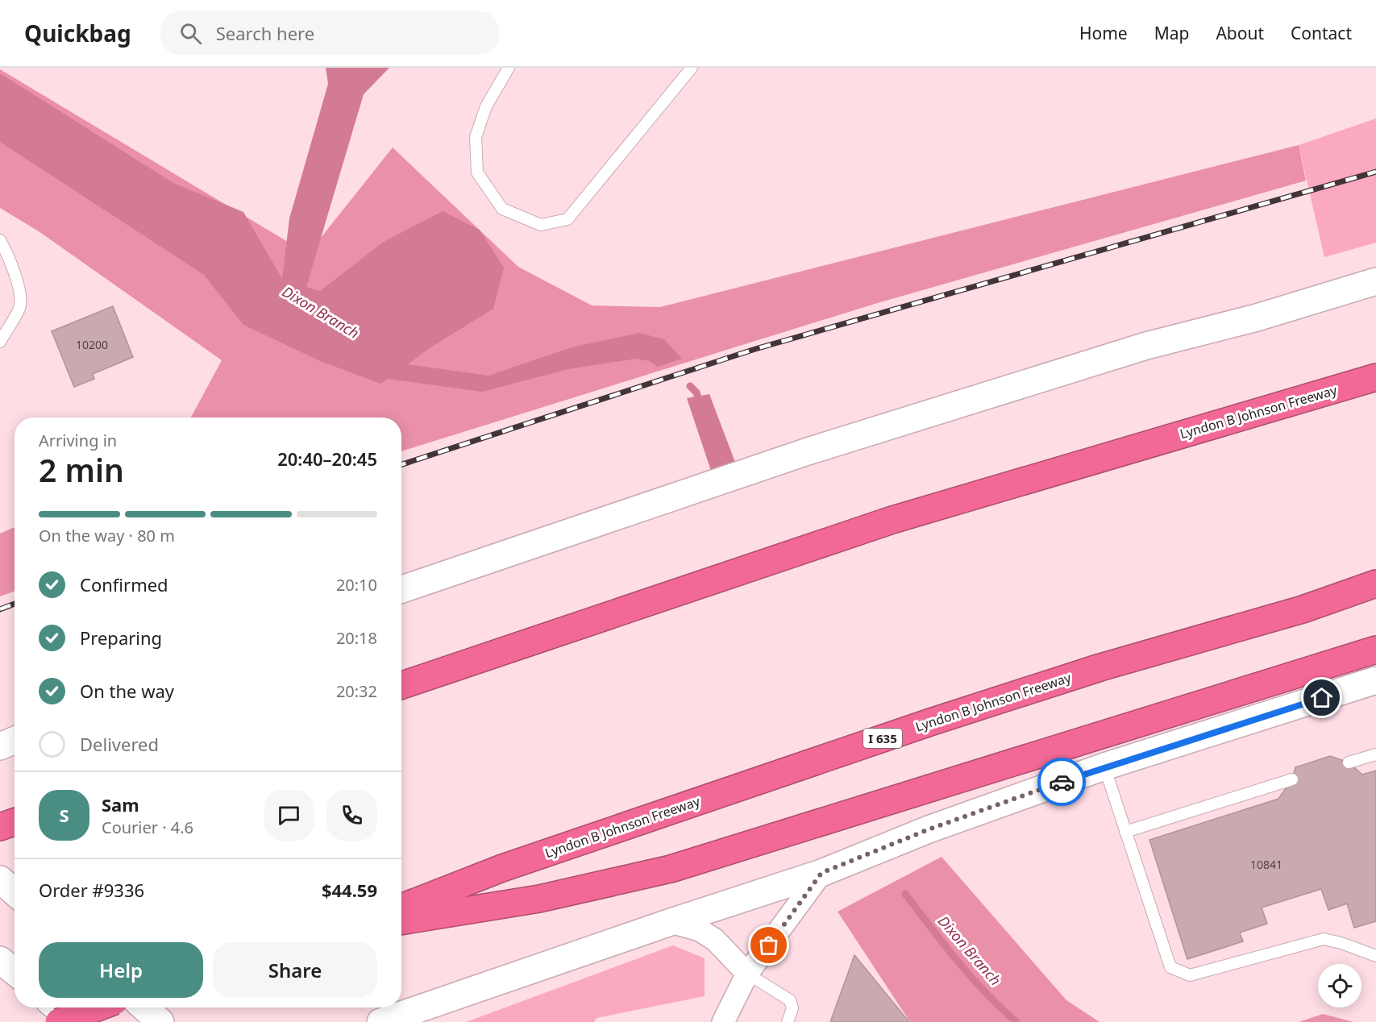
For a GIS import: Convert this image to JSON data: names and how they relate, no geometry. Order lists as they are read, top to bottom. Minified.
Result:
{"streets":{"highway":["Lyndon B Johnson Freeway","I 635"]},"water":["Dixon Branch"],"house_numbers":["10200","10841"],"page":{"header":"Quickbag","search":"Search here","nav":["Home","Map","About","Contact"],"heading":["2 min","Arriving in","20:40–20:45"],"panel":["Sam","Courier · 4.6","Order #9336","$44.59"],"bar":"On the way · 80 m","list":[["Confirmed","20:10"],["Preparing","20:18"],["On the way","20:32"],"Delivered"],"round":"S","buttons":["Help","Share"]}}
